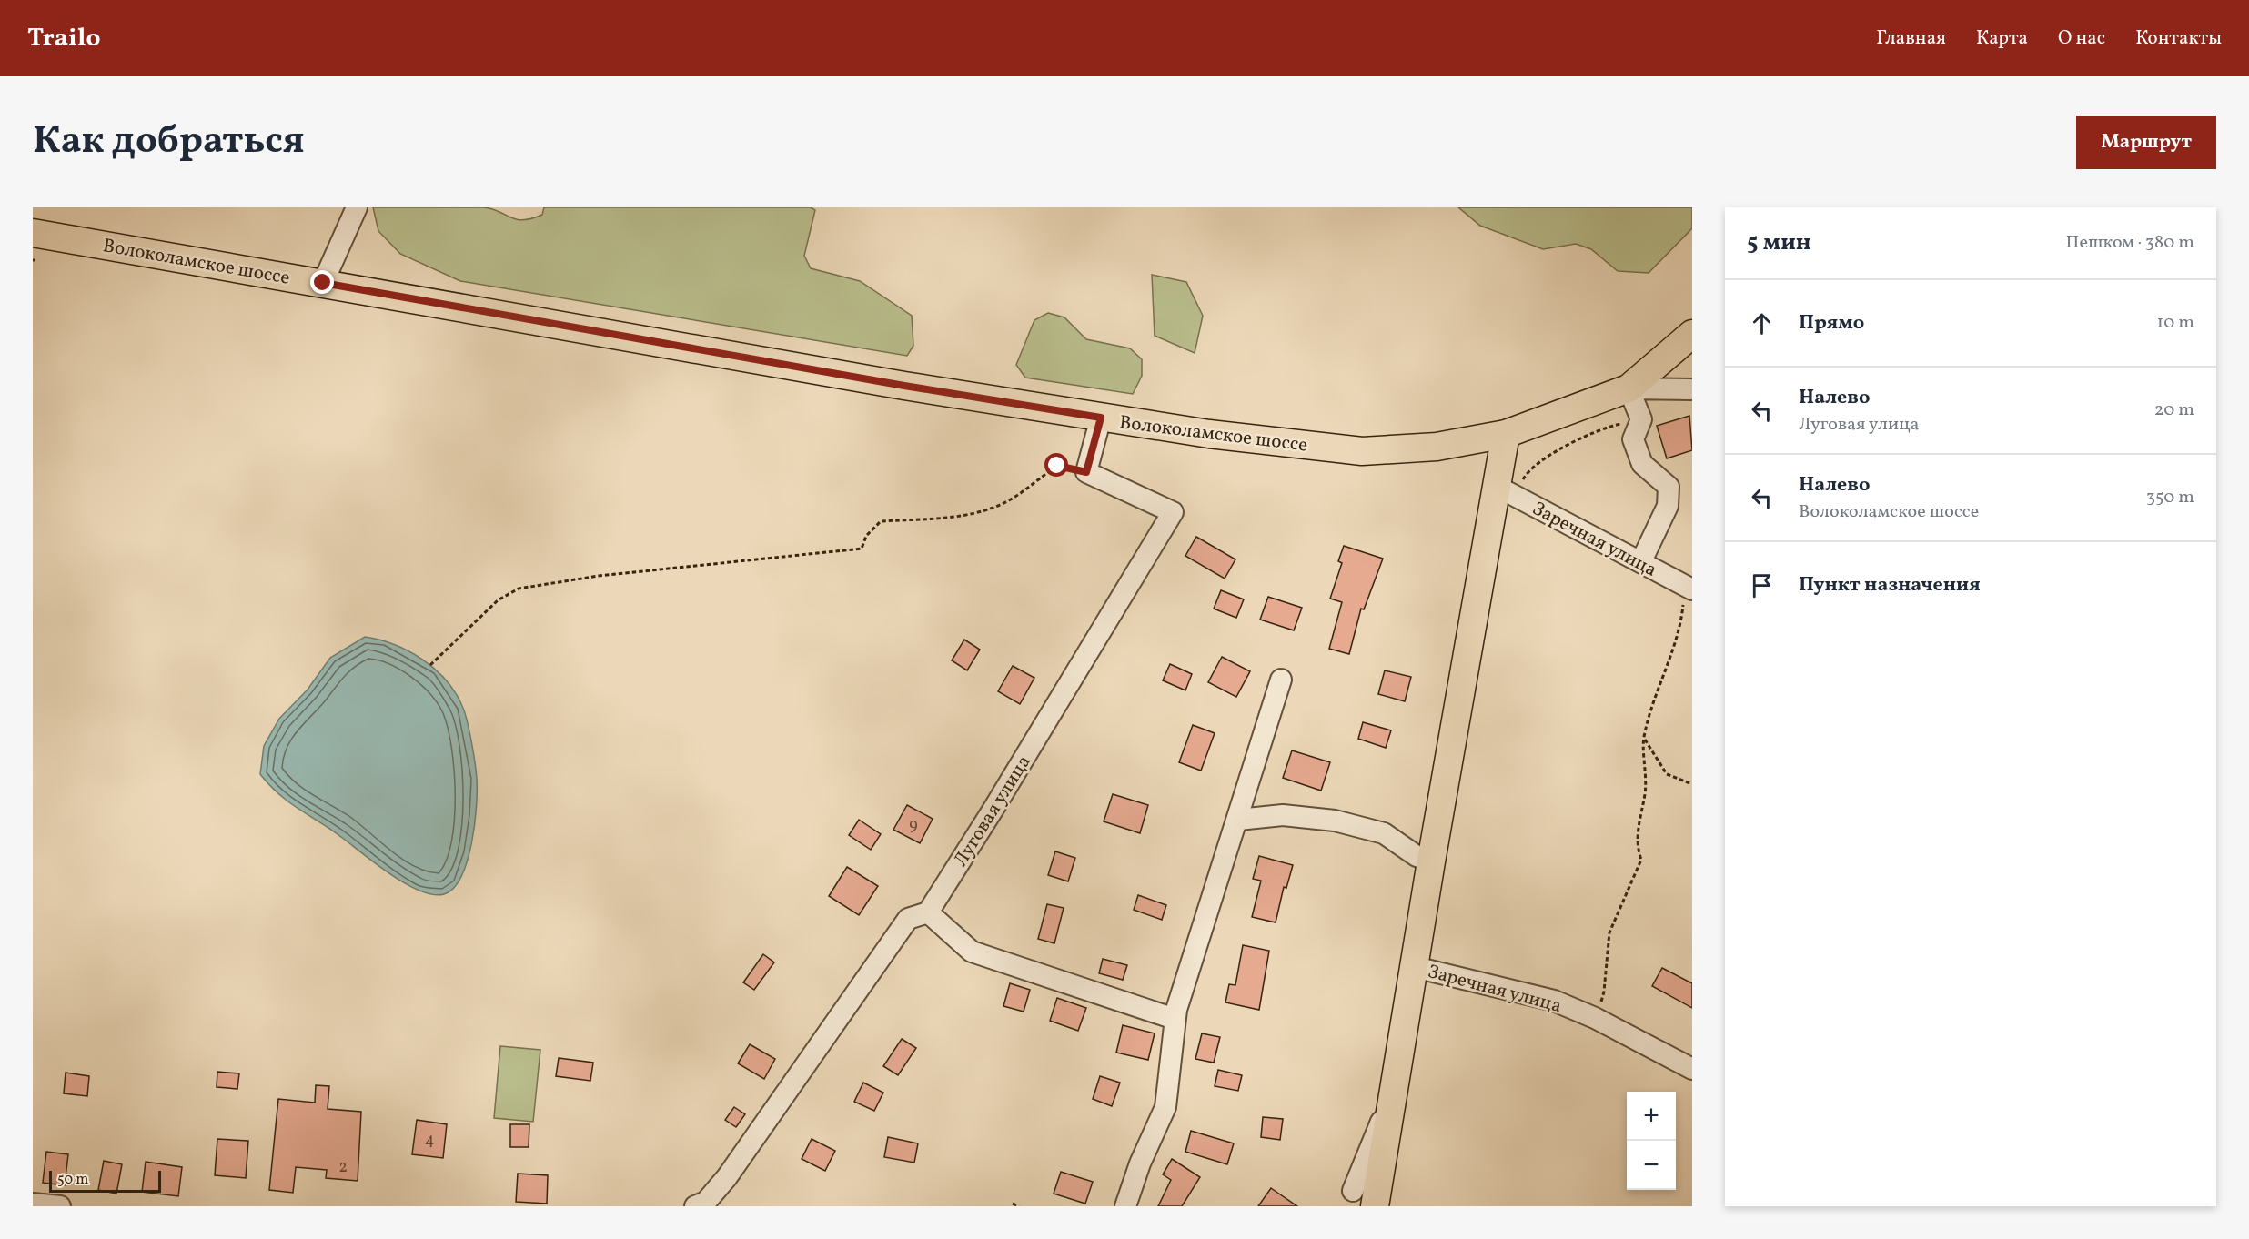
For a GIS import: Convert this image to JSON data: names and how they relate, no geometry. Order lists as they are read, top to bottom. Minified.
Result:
{"streets":{"main road":["Волоколамское шоссе"],"street":["Заречная улица","Луговая улица"]},"house_numbers":["9","4","2"],"scale_bar":"50 m","page":{"header":"Trailo","nav":["Главная","Карта","О нас","Контакты"],"title":"Как добраться","buttons":"Маршрут","heading":["5 мин","Пешком · 380 m"],"list":[["Прямо","10 m"],["Налево","Луговая улица","20 m"],["Налево","Волоколамское шоссе","350 m"],"Пункт назначения"],"map_buttons":["+","−"],"scale":"50 m"}}
